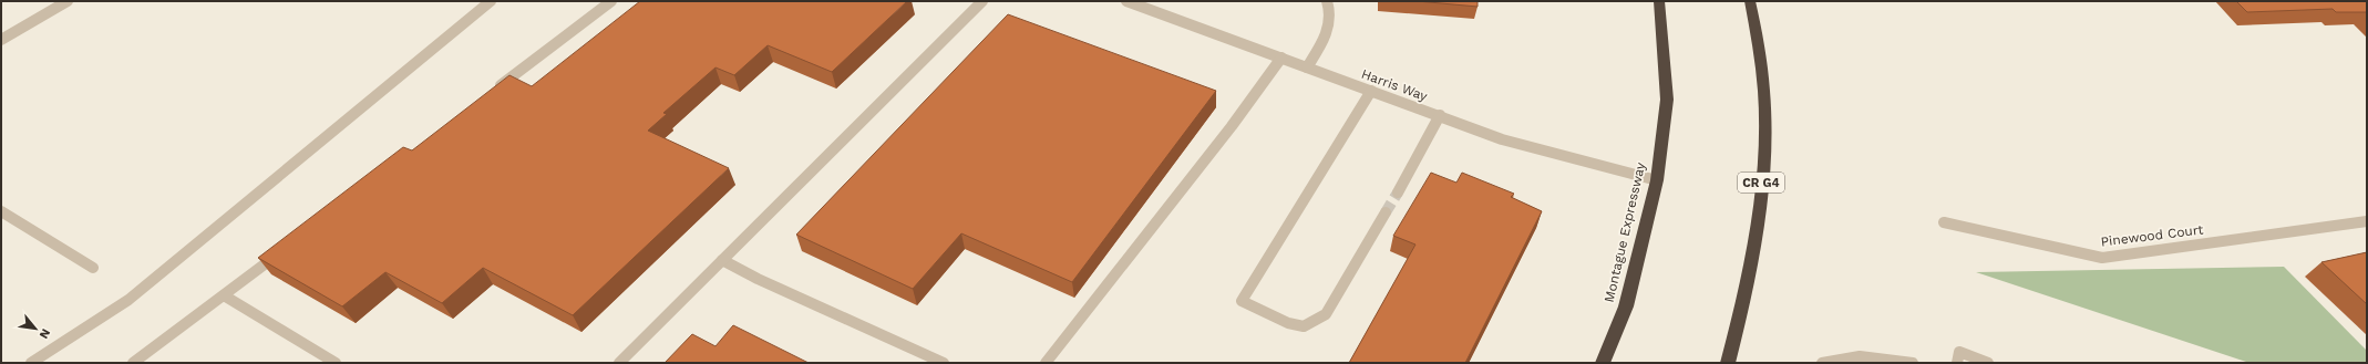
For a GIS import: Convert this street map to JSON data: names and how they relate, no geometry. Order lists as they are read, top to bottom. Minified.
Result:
{"streets":{"highway":["CR G4","Montague Expressway"],"street":["Harris Way","Pinewood Court"]},"crossings":[["Harris Way","Montague Expressway"]],"north":"bottom right"}
